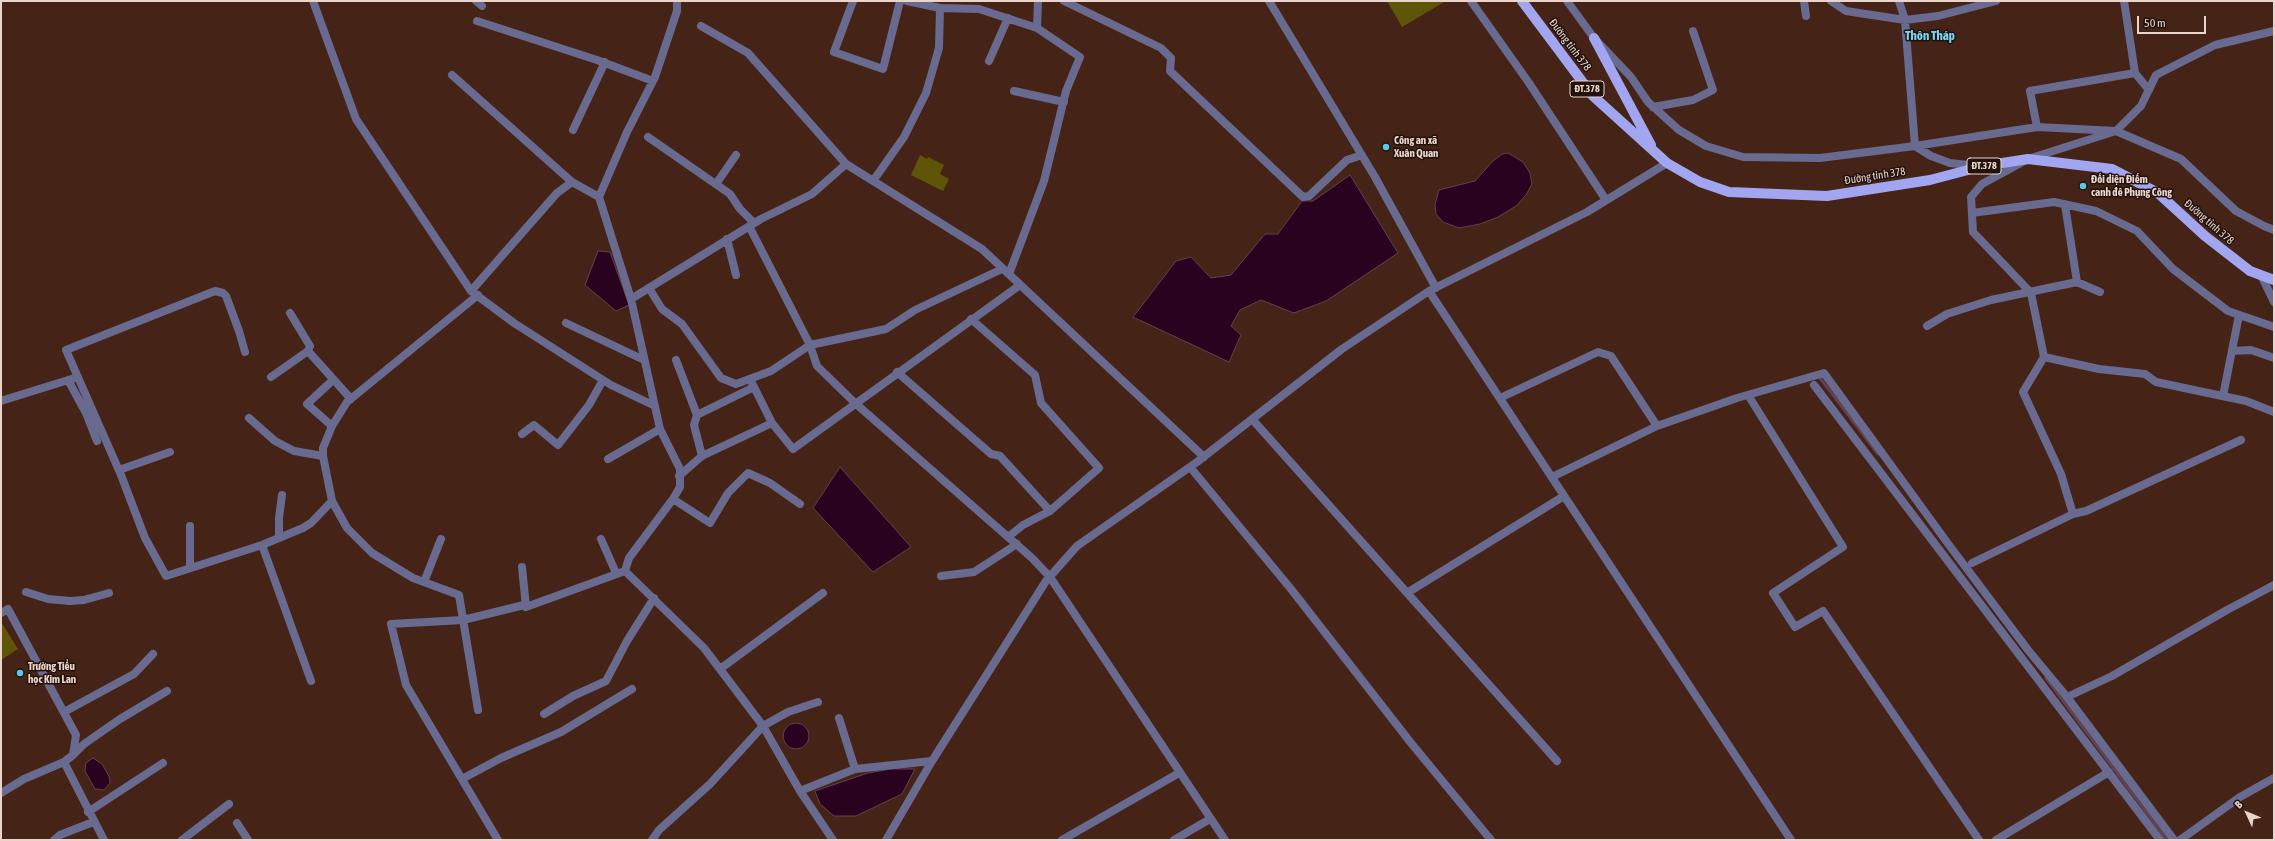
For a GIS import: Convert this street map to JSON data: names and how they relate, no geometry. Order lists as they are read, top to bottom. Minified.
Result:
{"streets":{"main road":["Đường tỉnh 378","ĐT.378"]},"districts":["Thôn Tháp"],"places":["Công an xã Xuân Quan","Đối diện Điếm canh đê Phụng Công","Trường Tiểu học Kim Lan"],"scale_bar":"50 m","north":"top left"}
